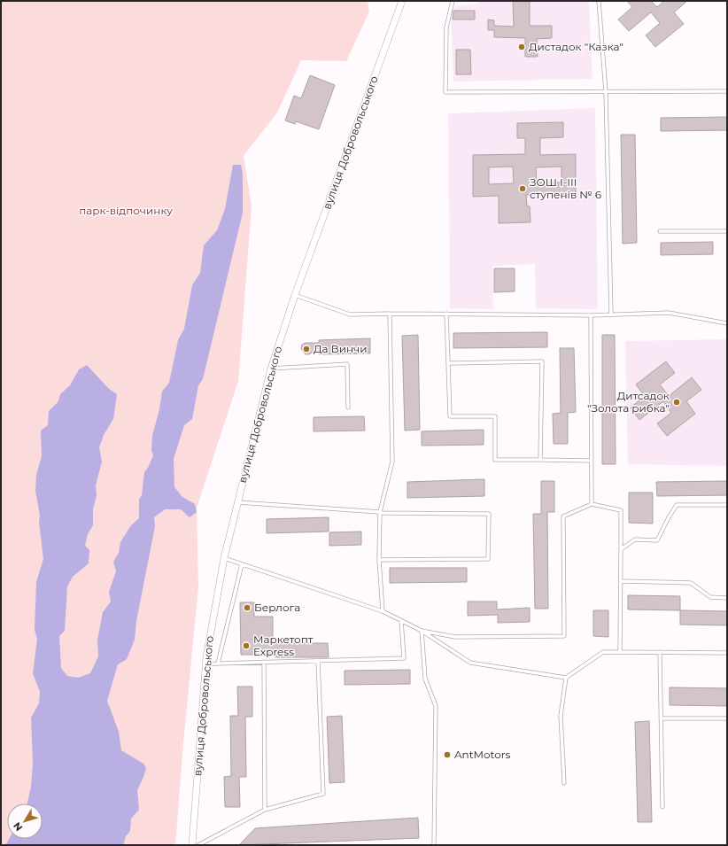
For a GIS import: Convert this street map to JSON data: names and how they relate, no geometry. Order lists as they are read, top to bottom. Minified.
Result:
{"streets":{"street":["вулиця Добровольського"]},"parks":["парк-відпочинку"],"places":["Дистадок \"Казка\"","ЗОШ І-ІІІ ступенів № 6","Да Винчи","Дитсадок \"Золота рибка\"","Берлога","Маркетопт Express","AntMotors"],"north":"bottom left"}
